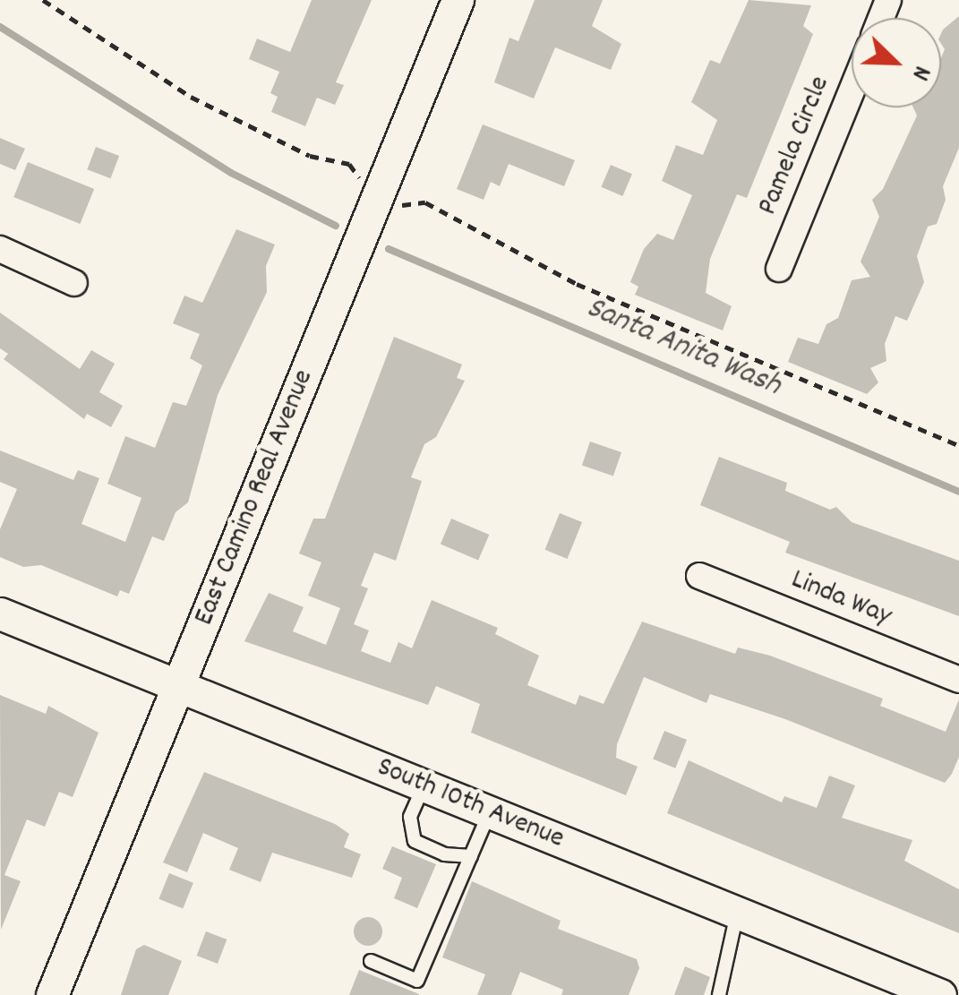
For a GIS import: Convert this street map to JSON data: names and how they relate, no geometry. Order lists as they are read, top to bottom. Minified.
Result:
{"streets":{"street":["Pamela Circle","East Camino Real Avenue","Linda Way","South 10th Avenue"]},"crossings":[["East Camino Real Avenue","South 10th Avenue"]],"water":["Santa Anita Wash"],"north":"bottom right"}
